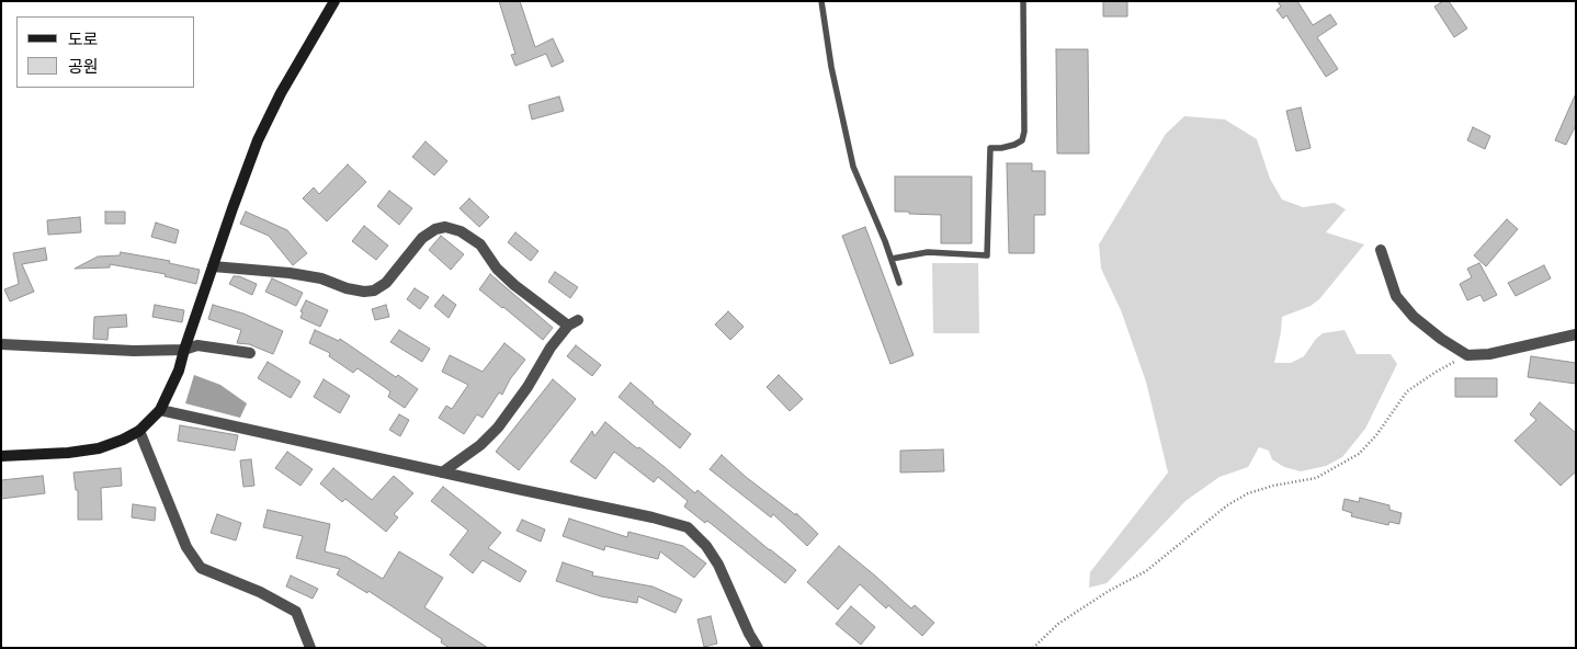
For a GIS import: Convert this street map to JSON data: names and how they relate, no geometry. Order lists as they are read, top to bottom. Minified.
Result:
{"legend":["도로","공원"]}
